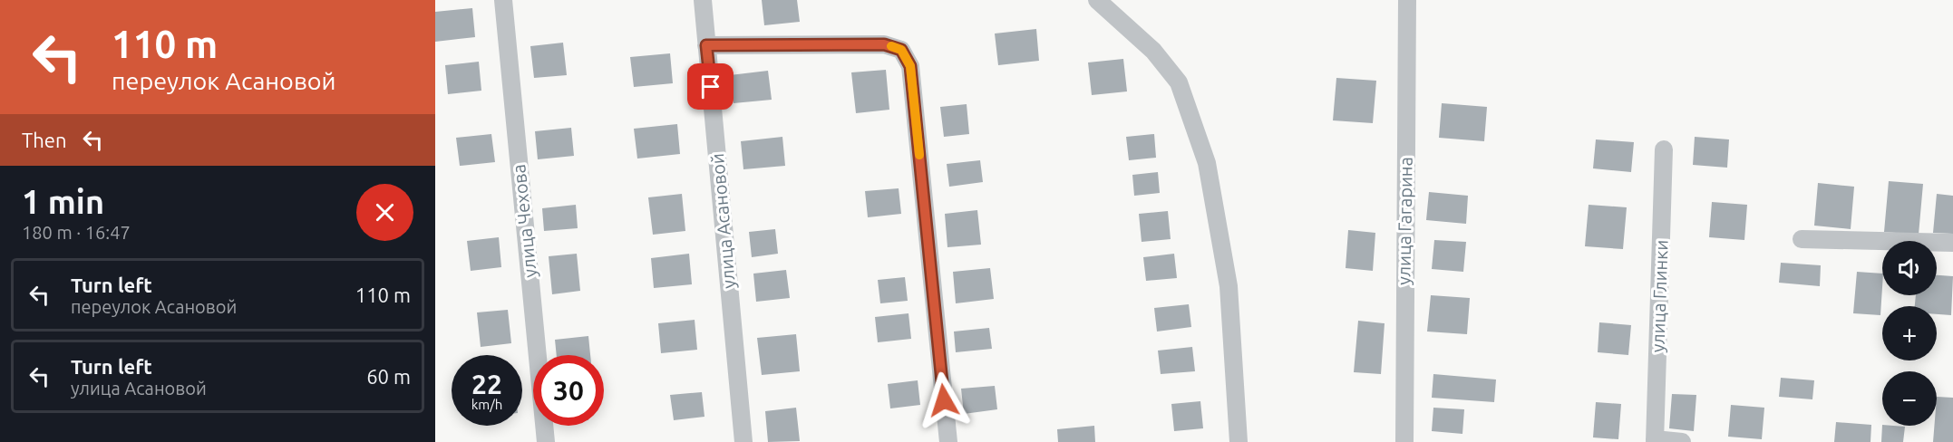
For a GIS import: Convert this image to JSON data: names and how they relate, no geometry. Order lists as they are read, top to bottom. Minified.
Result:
{"streets":{"street":["улица Чехова","улица Асановой","улица Гагарина","улица Глинки"]},"page":{"turn":["110 m","переулок Асановой"],"then":"Then","heading":["1 min","180 m · 16:47"],"map_buttons":["+","−"],"list":[{"name":"Turn left","note":"переулок Асановой","value":"110 m"},{"name":"Turn left","note":"улица Асановой","value":"60 m"}],"speed":"22 km/h","limit":"30"}}
